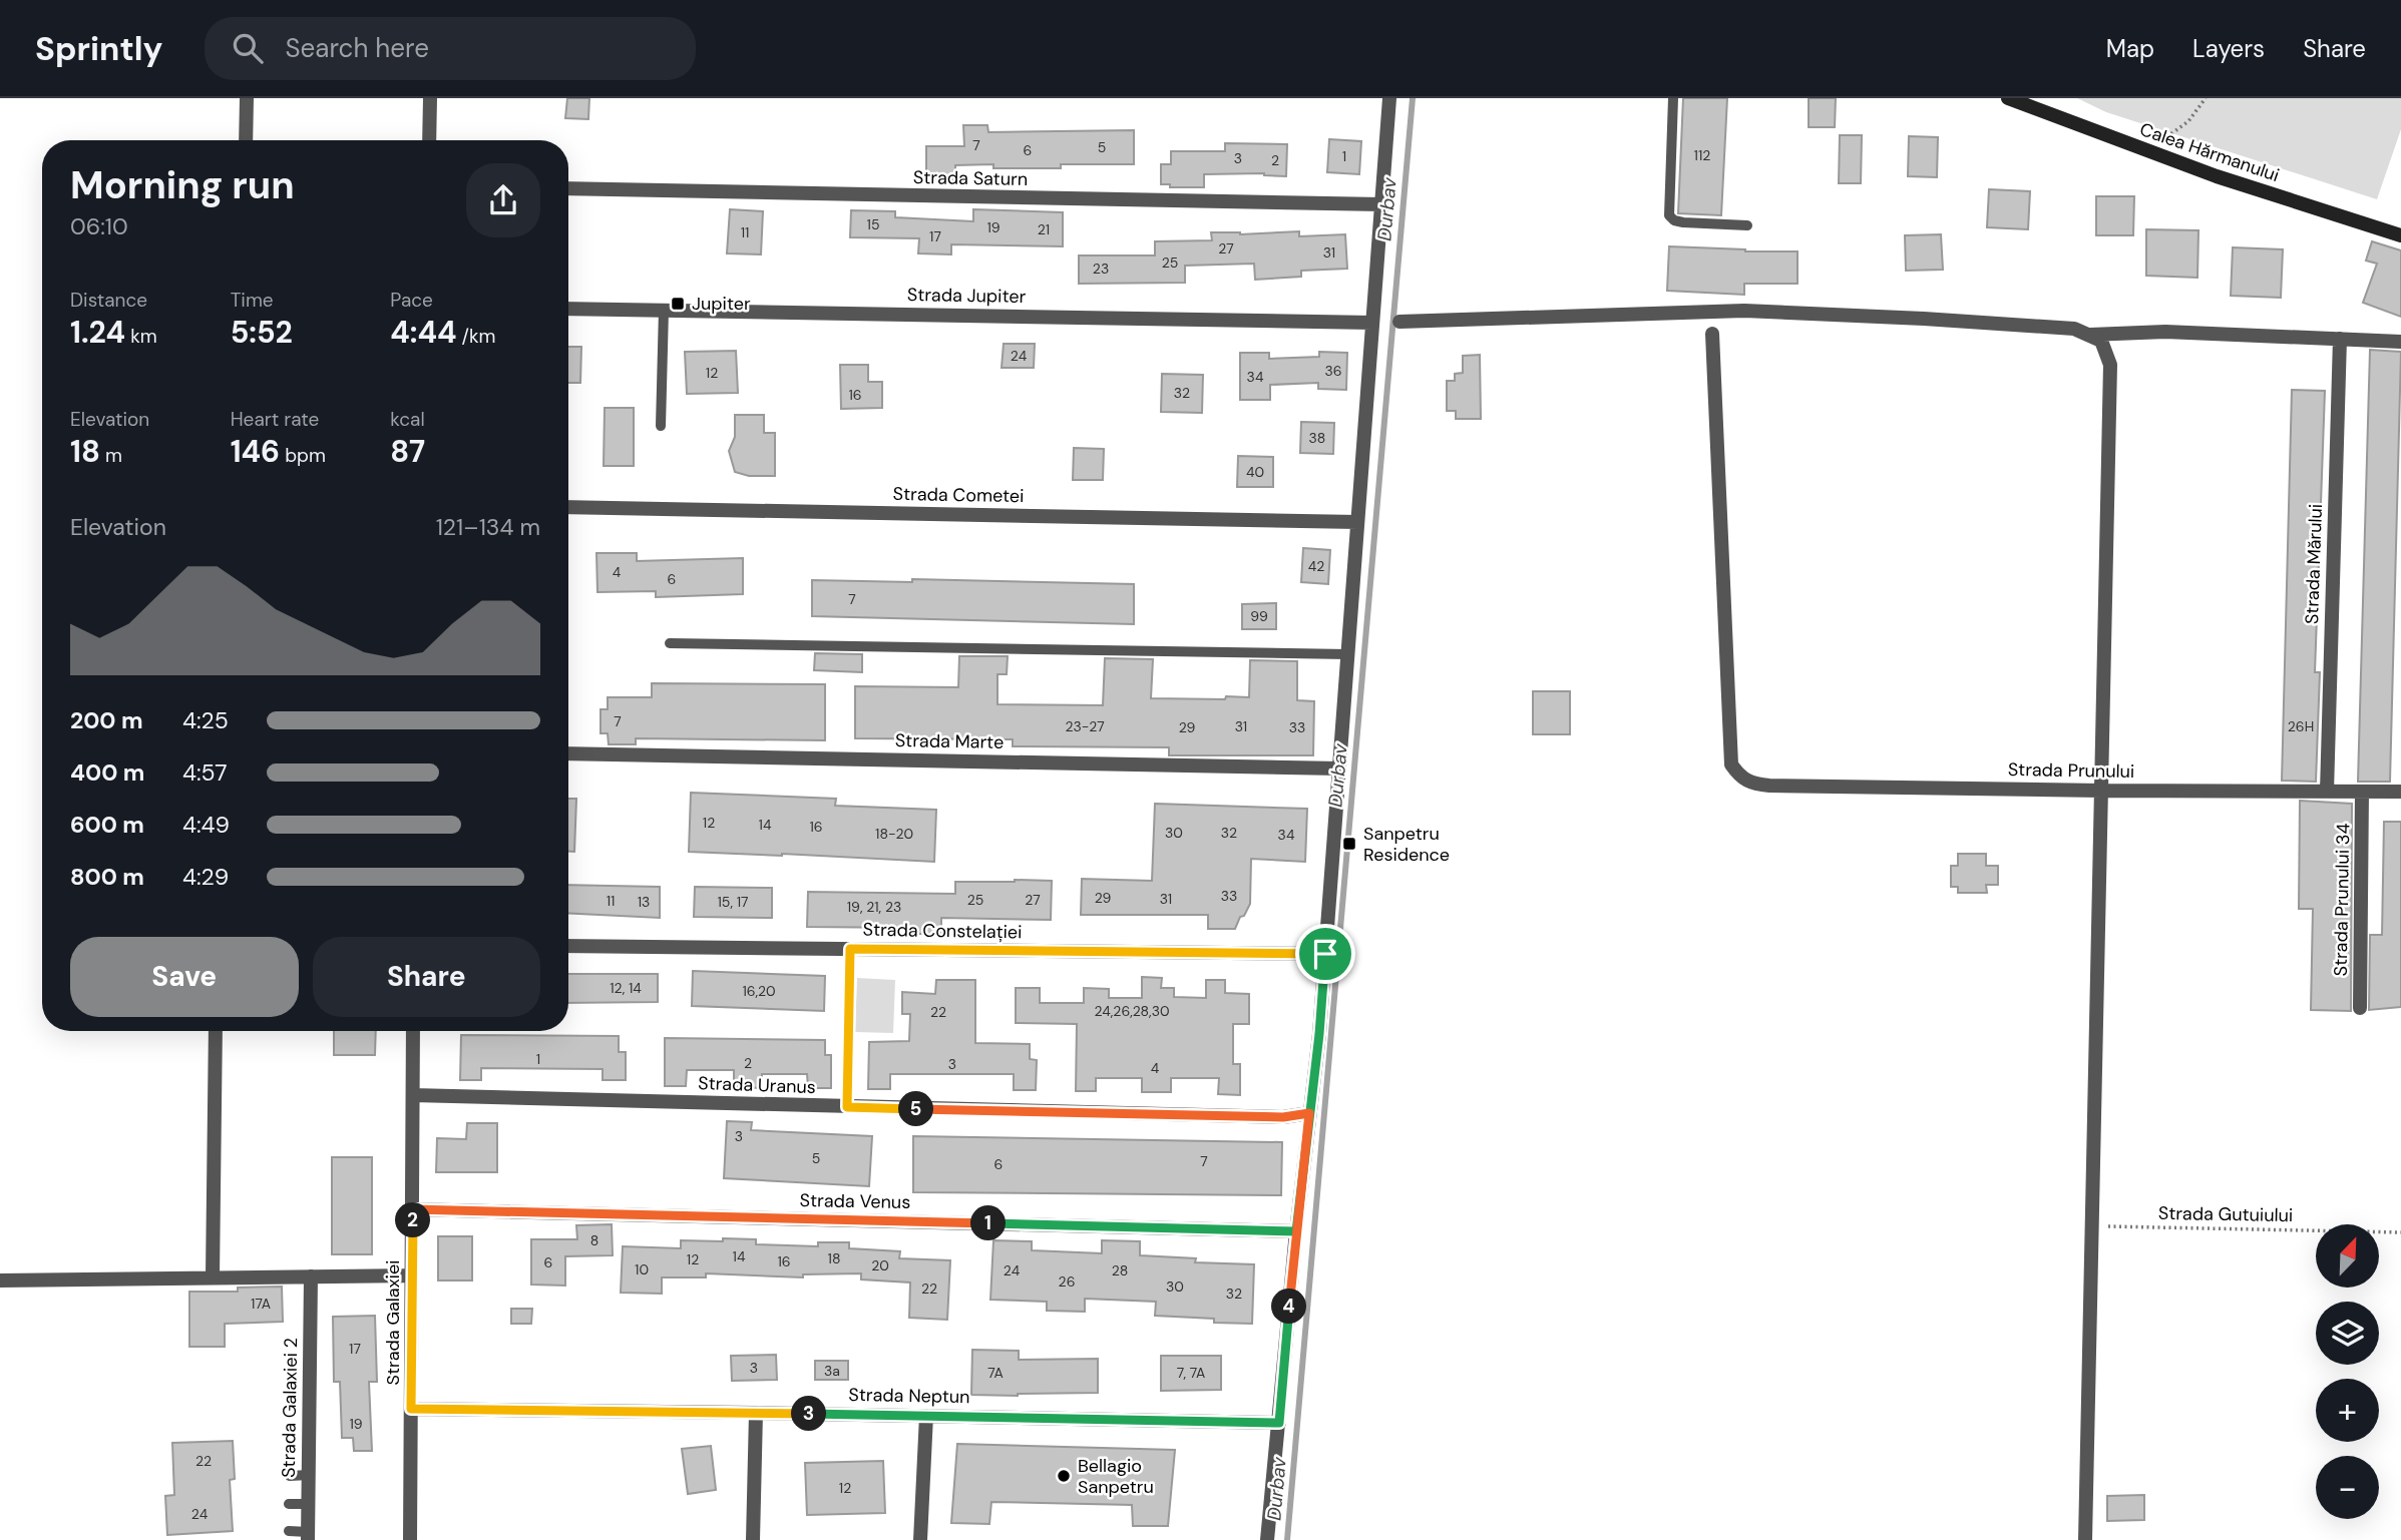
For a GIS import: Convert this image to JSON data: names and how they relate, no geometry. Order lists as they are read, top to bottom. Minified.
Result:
{"streets":{"main road":["Calea Hărmanului"],"street":["Strada Saturn","Strada Jupiter","Strada Cometei","Strada Mărului","Strada Marte","Strada Prunului","Strada Prunului 34","Strada Constelației","Strada Uranus","Strada Venus","Strada Galaxiei","Strada Neptun","Strada Galaxiei 2"],"path":["Strada Gutuiului"]},"crossings":[["Strada Mărului","Strada Prunului"],["Strada Prunului","Strada Prunului 34"],["Strada Uranus","Strada Galaxiei"],["Strada Venus","Strada Galaxiei"],["Strada Galaxiei","Strada Neptun"]],"water":["Durbav"],"places":{"transit":["Jupiter","Sanpetru Residence"],"other":["Bellagio Sanpetru"]},"house_numbers":["7","5","6","112","1","3","2","15","19","21","11","17","27","31","25","23","24","36","12","34","32","16","38","40","42","4","6","7","99","7","23-27","31","26H","29","33","12","14","16","30","32","18-20","34","33","29","31","25","27","11","13","15, 17","19, 21, 23","12, 14","16,20","24,26,28,30","22","1","2","3","4","3","5","7","6","8","14","18","12","16","6","20","10","24","28","26","30","22","32","17A","17","3","3a","7A","7, 7A","19","22","12","24"],"north":"top right","page":{"header":"Sprintly","search":"Search here","nav":["Map","Layers","Share"],"heading":["Morning run","06:10"],"stats":[["Distance","1.24 km"],["Time","5:52"],["Pace","4:44 /km"],["Elevation","18 m"],["Heart rate","146 bpm"],["kcal","87"]],"chart":["Elevation","121–134 m"],"list":[{"name":"200 m","note":"4:25"},{"name":"400 m","note":"4:57"},{"name":"600 m","note":"4:49"},{"name":"800 m","note":"4:29"}],"buttons":["Save","Share"],"pins":["5","2","1","4","3"],"map_buttons":["+","−"]}}
